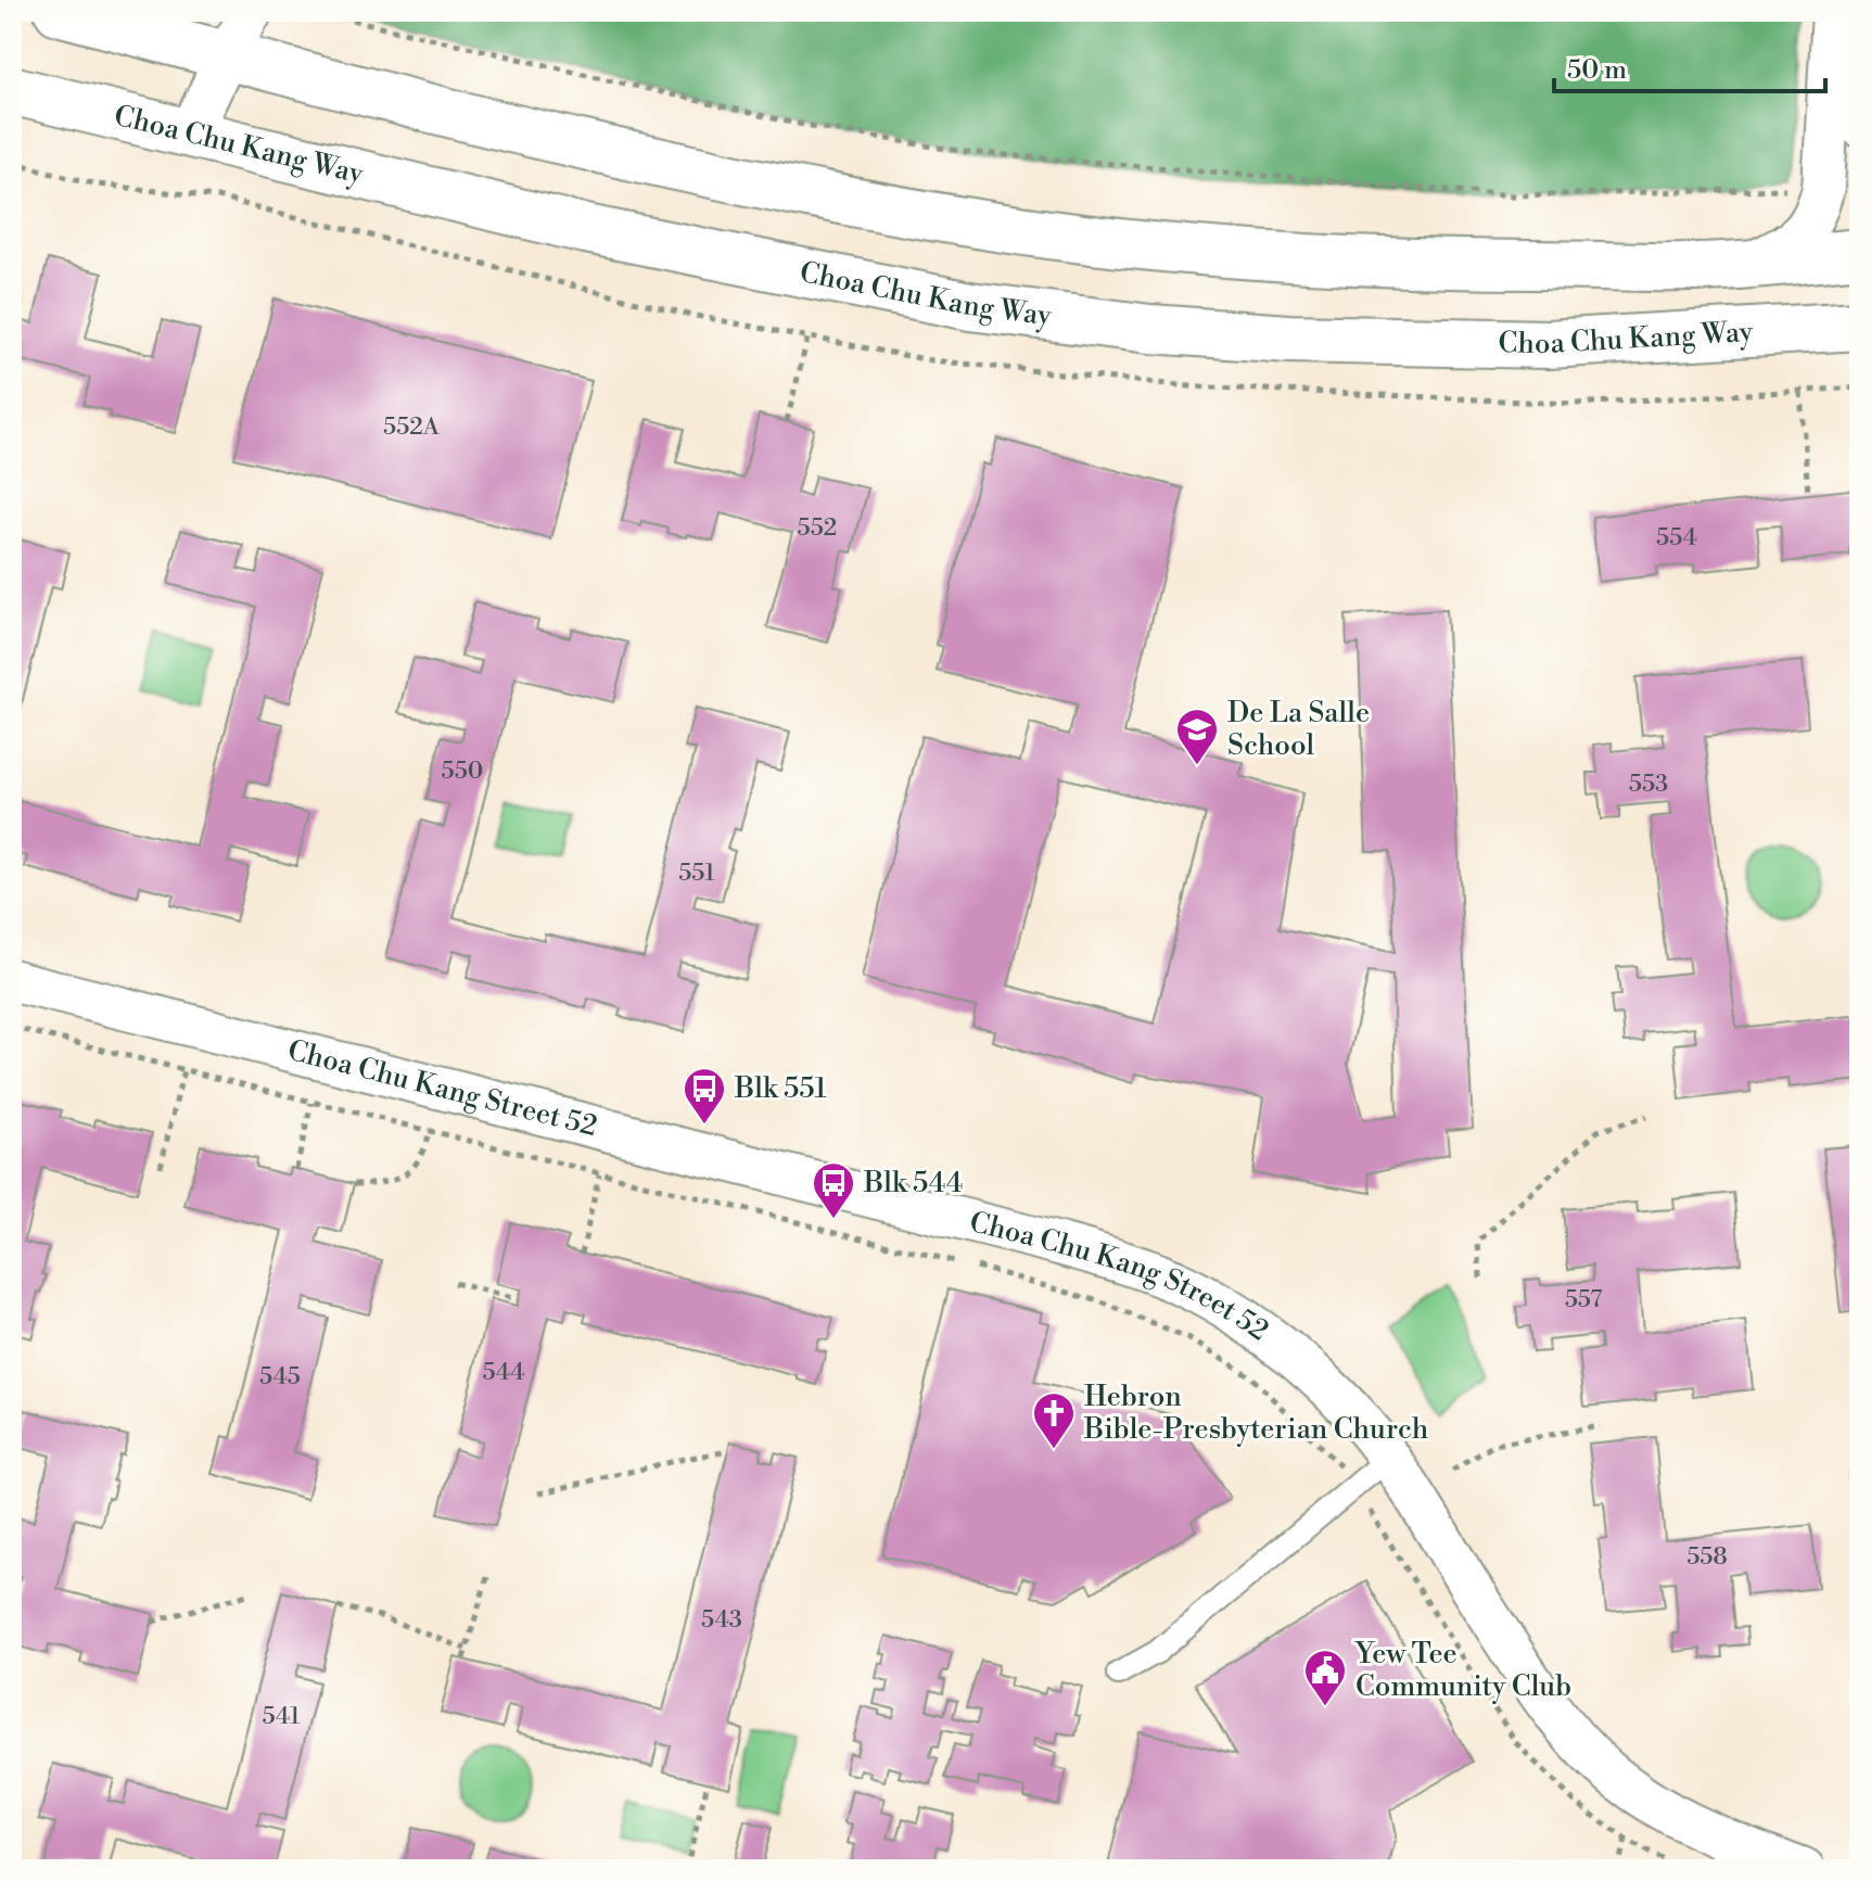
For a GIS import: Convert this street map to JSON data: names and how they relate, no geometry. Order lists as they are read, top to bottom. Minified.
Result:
{"streets":{"main road":["Choa Chu Kang Way"],"street":["Choa Chu Kang Street 52"]},"places":{"school or university":["De La Salle School"],"bus stop":["Blk 551","Blk 544"],"church":["Hebron Bible-Presbyterian Church"],"public building":["Yew Tee Community Club"]},"house_numbers":["552A","552","554","550","553","551","557","544","545","558","543","541"],"scale_bar":"50 m"}
